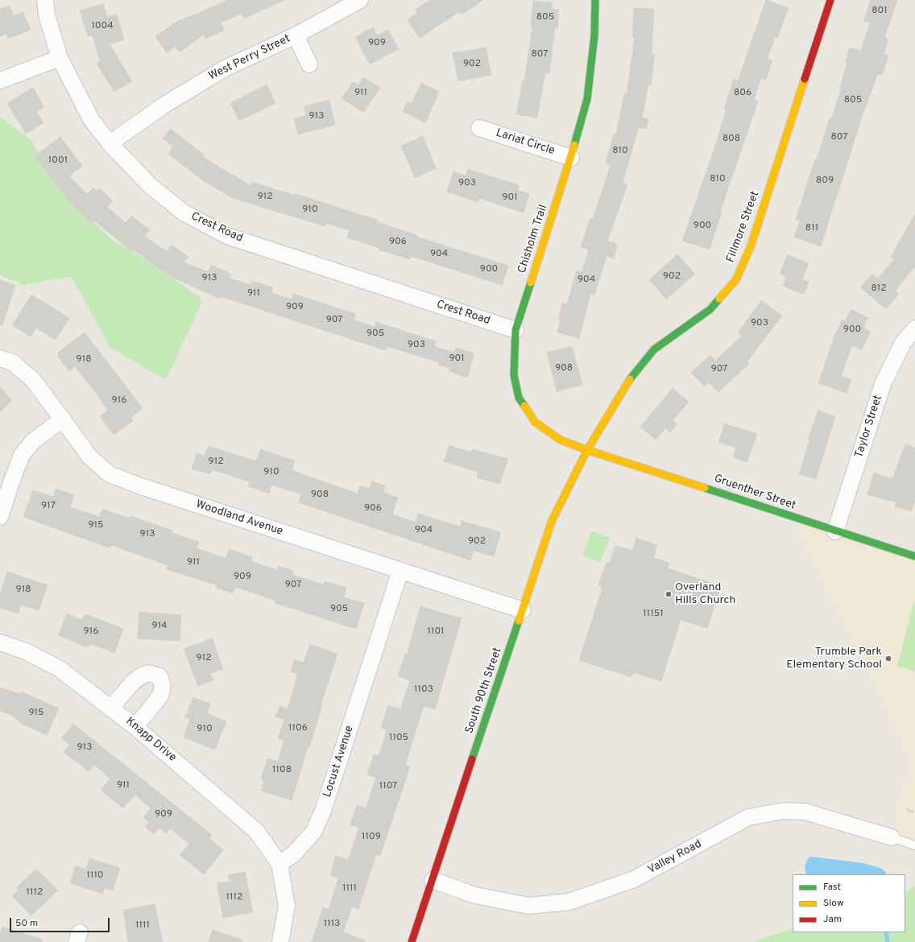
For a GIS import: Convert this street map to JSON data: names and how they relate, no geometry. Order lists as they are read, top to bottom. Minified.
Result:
{"streets":{"street":["West Perry Street","Lariat Circle","Fillmore Street","Crest Road","Chisholm Trail","Taylor Street","Gruenther Street","Woodland Avenue","South 90th Street","Knapp Drive","Locust Avenue","Valley Road"]},"crossings":[["West Perry Street","Crest Road"],["Lariat Circle","Chisholm Trail"],["Fillmore Street","Chisholm Trail"],["Fillmore Street","Gruenther Street"],["Fillmore Street","South 90th Street"],["Crest Road","Chisholm Trail"],["Chisholm Trail","Gruenther Street"],["Chisholm Trail","South 90th Street"],["Taylor Street","Gruenther Street"],["Gruenther Street","South 90th Street"],["Woodland Avenue","South 90th Street"],["Woodland Avenue","Locust Avenue"],["South 90th Street","Valley Road"],["Knapp Drive","Locust Avenue"]],"places":["Overland Hills Church","Trumble Park Elementary School"],"house_numbers":["801","805","1004","909","807","902","911","806","805","913","807","808","810","1001","810","809","903","912","901","910","900","811","906","904","900","902","913","904","812","911","909","907","903","900","905","903","901","918","908","907","916","912","910","908","917","906","915","904","913","902","911","909","907","918","905","11151","914","916","1101","912","1103","915","1106","910","1105","913","1108","911","1107","909","1109","1110","1111","1112","1112","1113","1111"],"legend":["Fast","Slow","Jam"],"scale_bar":"50 m"}
